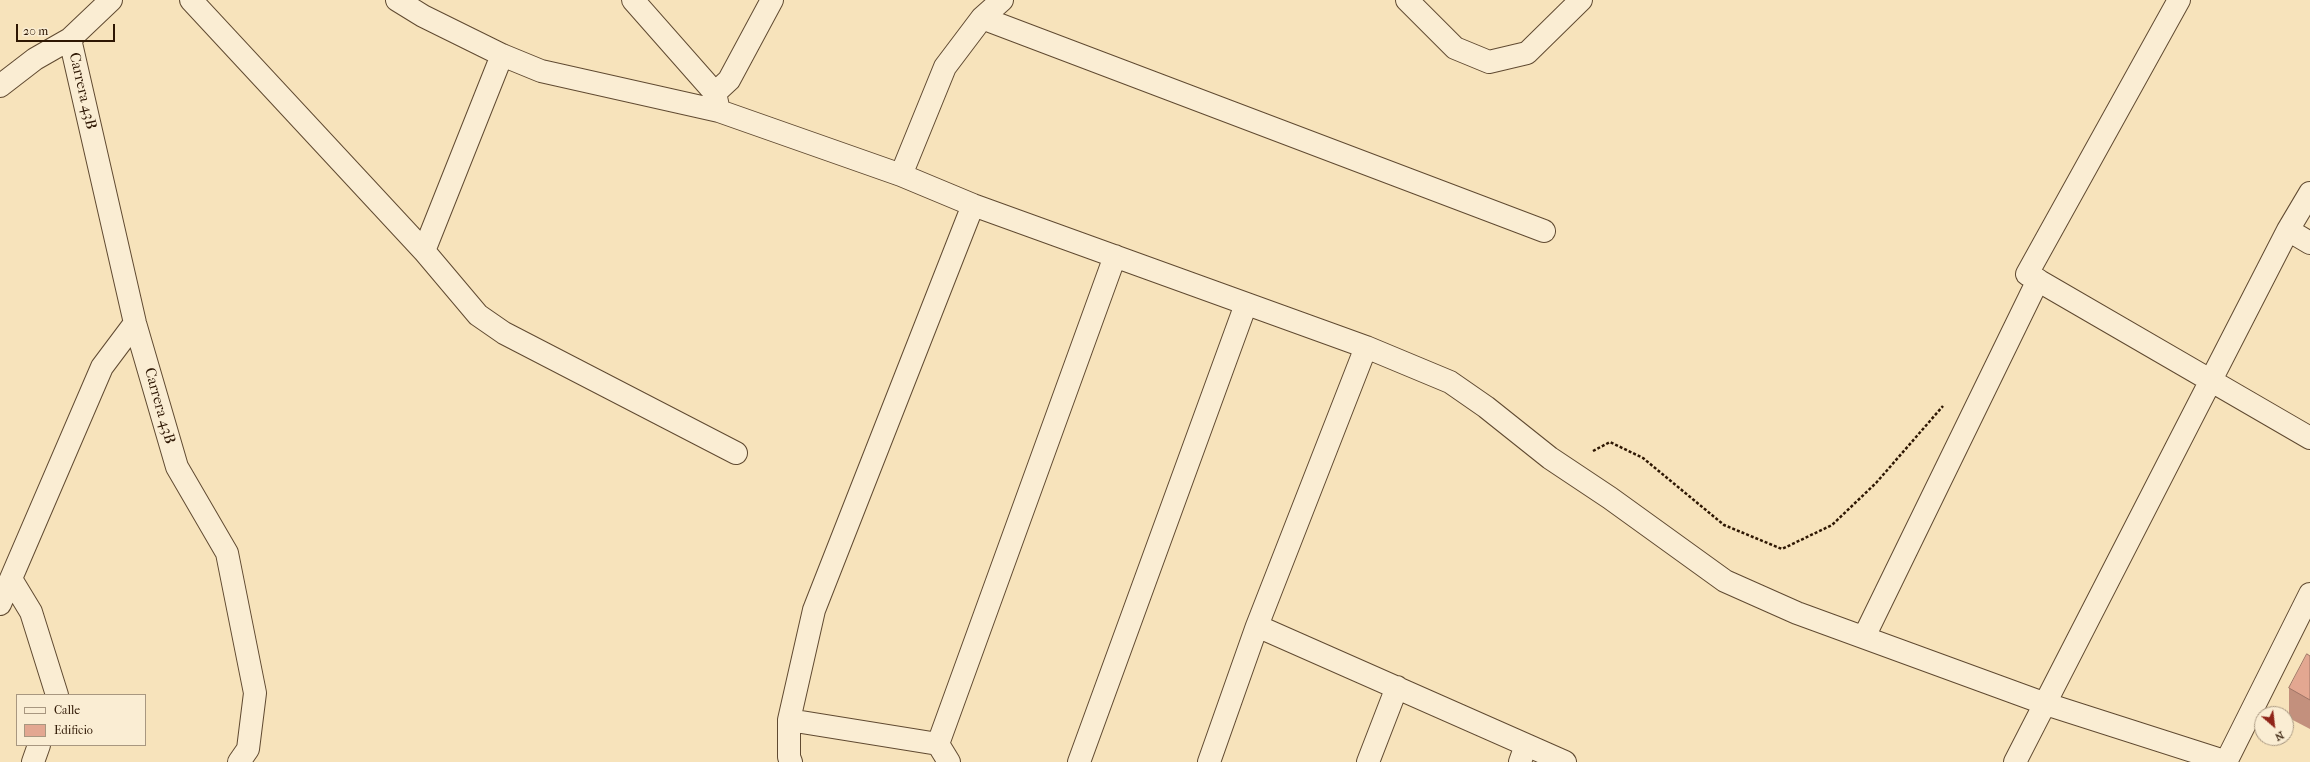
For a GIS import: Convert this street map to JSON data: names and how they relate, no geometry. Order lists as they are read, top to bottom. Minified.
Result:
{"streets":{"street":["Carrera 43B"]},"legend":["Calle","Edificio"],"scale_bar":"20 m","north":"bottom right"}
